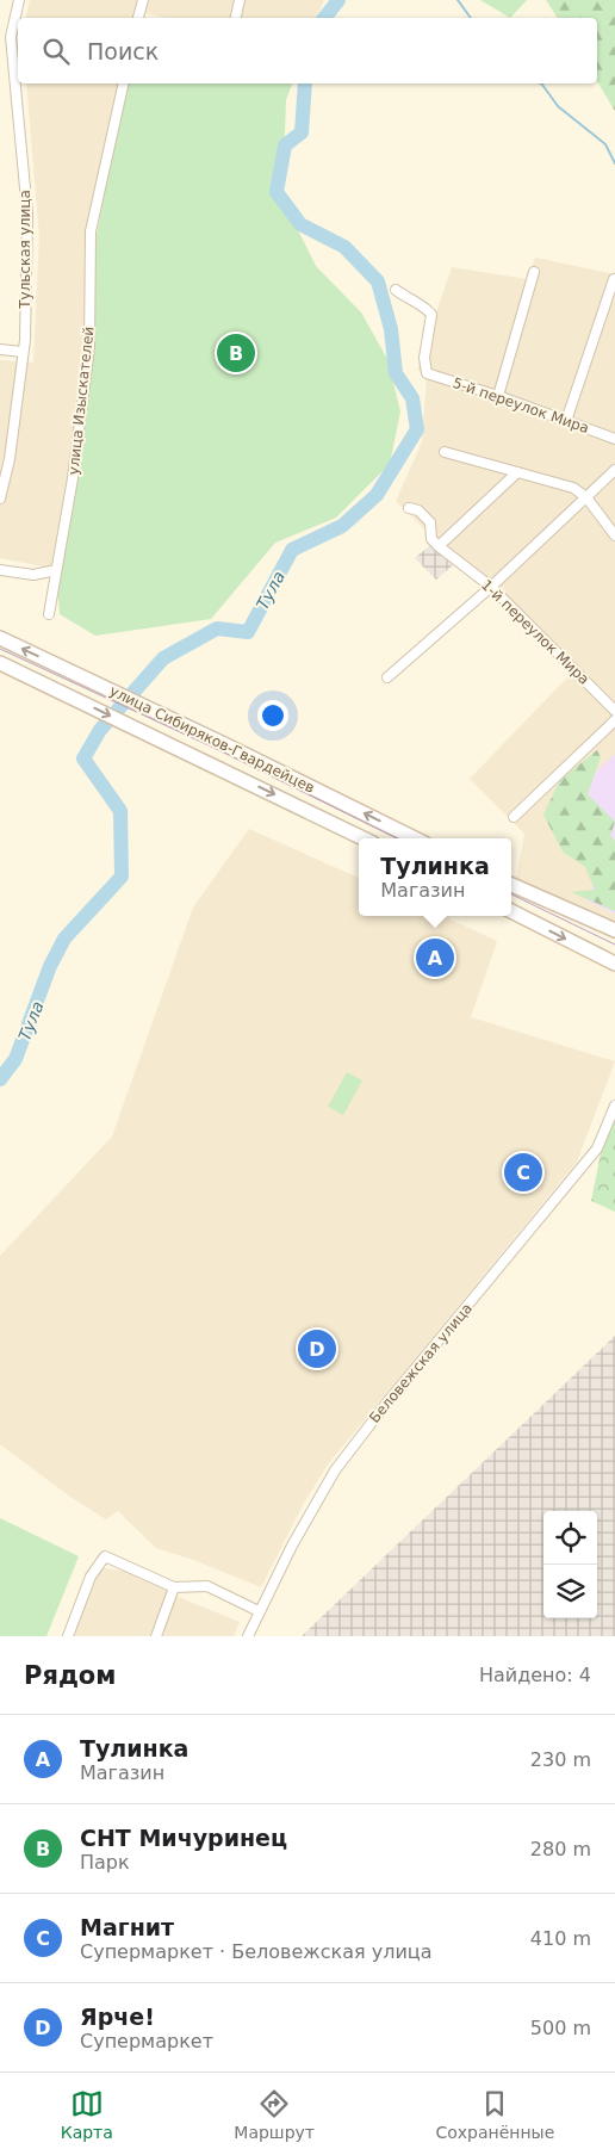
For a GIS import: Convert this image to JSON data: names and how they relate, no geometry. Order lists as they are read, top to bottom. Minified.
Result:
{"streets":{"main road":["улица Сибиряков-Гвардейцев"],"street":["Тульская улица","улица Изыскателей","5-й переулок Мира","1-й переулок Мира","Беловежская улица"]},"water":["Тула"],"page":{"search":"Поиск","pins":["B","A","C","D"],"popup":["Тулинка","Магазин"],"heading":["Рядом","Найдено: 4"],"list":[{"mark":"A","name":"Тулинка","note":"Магазин","value":"230 m"},{"mark":"B","name":"СНТ Мичуринец","note":"Парк","value":"280 m"},{"mark":"C","name":"Магнит","note":"Супермаркет · Беловежская улица","value":"410 m"},{"mark":"D","name":"Ярче!","note":"Супермаркет","value":"500 m"}],"nav":["Карта","Маршрут","Сохранённые"]}}
